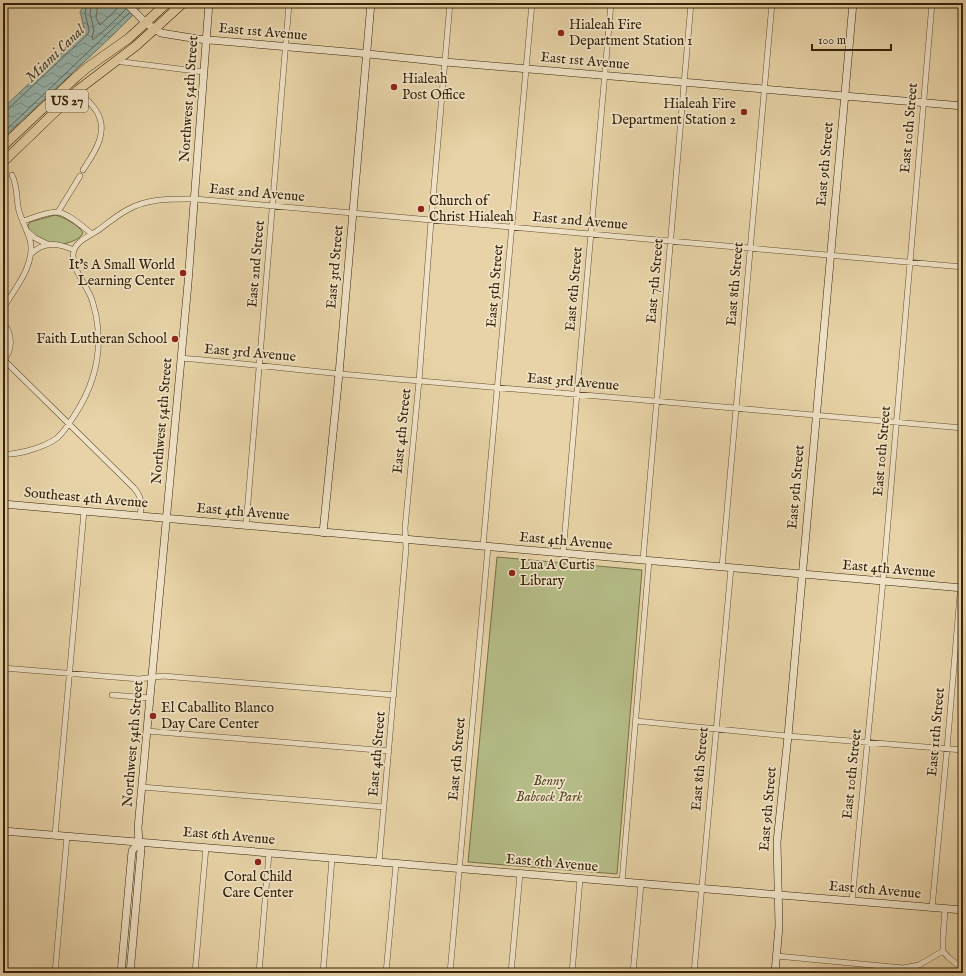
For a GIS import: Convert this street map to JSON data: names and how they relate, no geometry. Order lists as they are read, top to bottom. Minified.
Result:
{"streets":{"highway":["US 27"],"main road":["East 1st Avenue","Northwest 54th Street","East 9th Street","East 3rd Street","Southeast 4th Avenue","East 4th Avenue","East 6th Avenue"],"street":["East 10th Street","East 2nd Avenue","East 2nd Street","East 7th Street","East 8th Street","East 5th Street","East 6th Street","East 3rd Avenue","East 4th Street","East 11th Street"]},"crossings":[["East 1st Avenue","Northwest 54th Street"],["East 1st Avenue","US 27"],["East 1st Avenue","East 10th Street"],["East 1st Avenue","East 9th Street"],["East 1st Avenue","East 2nd Street"],["East 1st Avenue","East 3rd Street"],["East 1st Avenue","East 7th Street"],["East 1st Avenue","East 8th Street"],["East 1st Avenue","East 5th Street"],["East 1st Avenue","East 6th Street"],["East 1st Avenue","East 4th Street"],["Northwest 54th Street","East 2nd Avenue"],["Northwest 54th Street","East 3rd Avenue"],["Northwest 54th Street","Southeast 4th Avenue"],["Northwest 54th Street","East 4th Avenue"],["Northwest 54th Street","East 6th Avenue"],["East 10th Street","East 2nd Avenue"],["East 10th Street","East 3rd Avenue"],["East 10th Street","East 4th Avenue"],["East 10th Street","East 6th Avenue"],["East 9th Street","East 2nd Avenue"],["East 9th Street","East 3rd Avenue"],["East 9th Street","East 4th Avenue"],["East 9th Street","East 6th Avenue"],["East 2nd Avenue","East 2nd Street"],["East 2nd Avenue","East 3rd Street"],["East 2nd Avenue","East 7th Street"],["East 2nd Avenue","East 8th Street"],["East 2nd Avenue","East 5th Street"],["East 2nd Avenue","East 6th Street"],["East 2nd Avenue","East 4th Street"],["East 2nd Street","East 3rd Avenue"],["East 2nd Street","East 4th Avenue"],["East 3rd Street","East 3rd Avenue"],["East 3rd Street","East 4th Avenue"],["East 7th Street","East 3rd Avenue"],["East 7th Street","East 4th Avenue"],["East 7th Street","East 6th Avenue"],["East 8th Street","East 3rd Avenue"],["East 8th Street","East 4th Avenue"],["East 8th Street","East 6th Avenue"],["East 5th Street","East 3rd Avenue"],["East 5th Street","East 4th Avenue"],["East 5th Street","East 6th Avenue"],["East 6th Street","East 3rd Avenue"],["East 6th Street","East 4th Avenue"],["East 3rd Avenue","East 4th Street"],["East 4th Street","East 4th Avenue"],["East 4th Street","East 6th Avenue"],["Southeast 4th Avenue","East 4th Avenue"],["East 4th Avenue","East 11th Street"],["East 11th Street","East 6th Avenue"]],"water":["Miami Canal"],"parks":["Benny Babcock Park"],"places":["Hialeah Fire Department Station 1","Hialeah Post Office","Hialeah Fire Department Station 2","Church of Christ Hialeah","It's A Small World Learning Center","Faith Lutheran School","Lua A Curtis Library","El Caballito Blanco Day Care Center","Coral Child Care Center"],"scale_bar":"100 m"}
